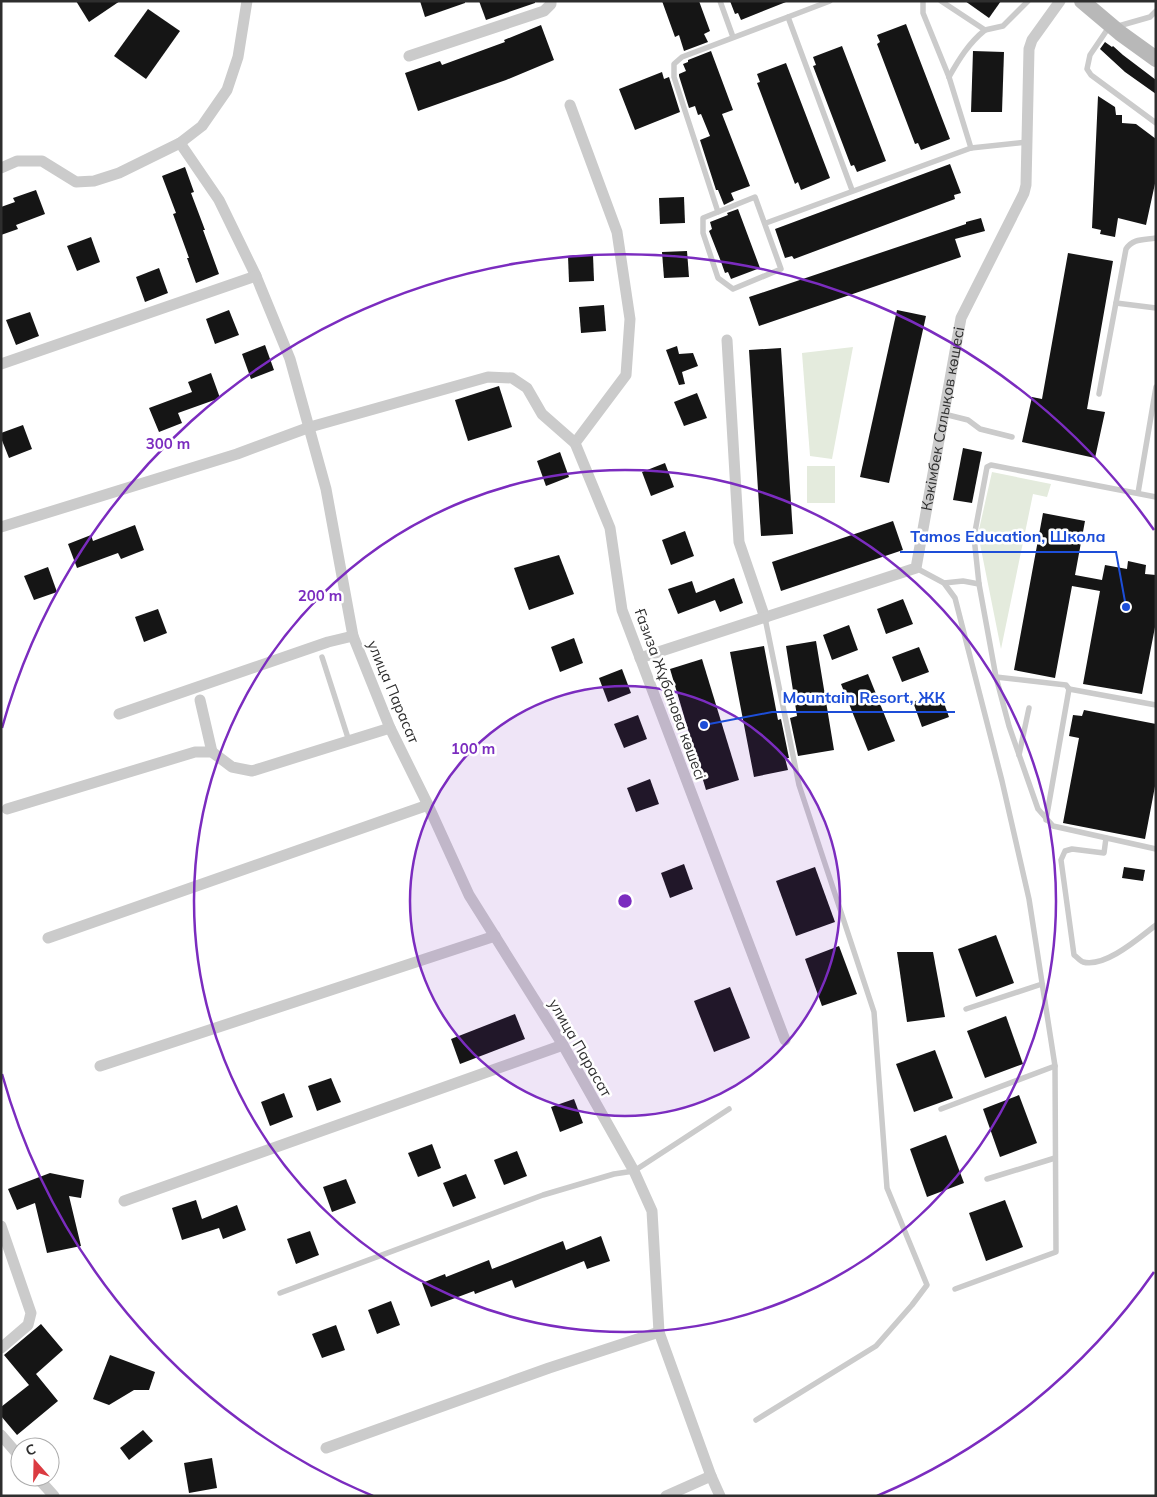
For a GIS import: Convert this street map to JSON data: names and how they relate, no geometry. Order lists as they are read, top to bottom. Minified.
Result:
{"streets":{"street":["Кәкімбек Салықов көшесі","улица Парасат","Ғазиза Жұбанова көшесі"]},"places":["Tamos Education, Школа","Mountain Resort, ЖК"],"north":"top","rings":["300 m","200 m","100 m"]}
